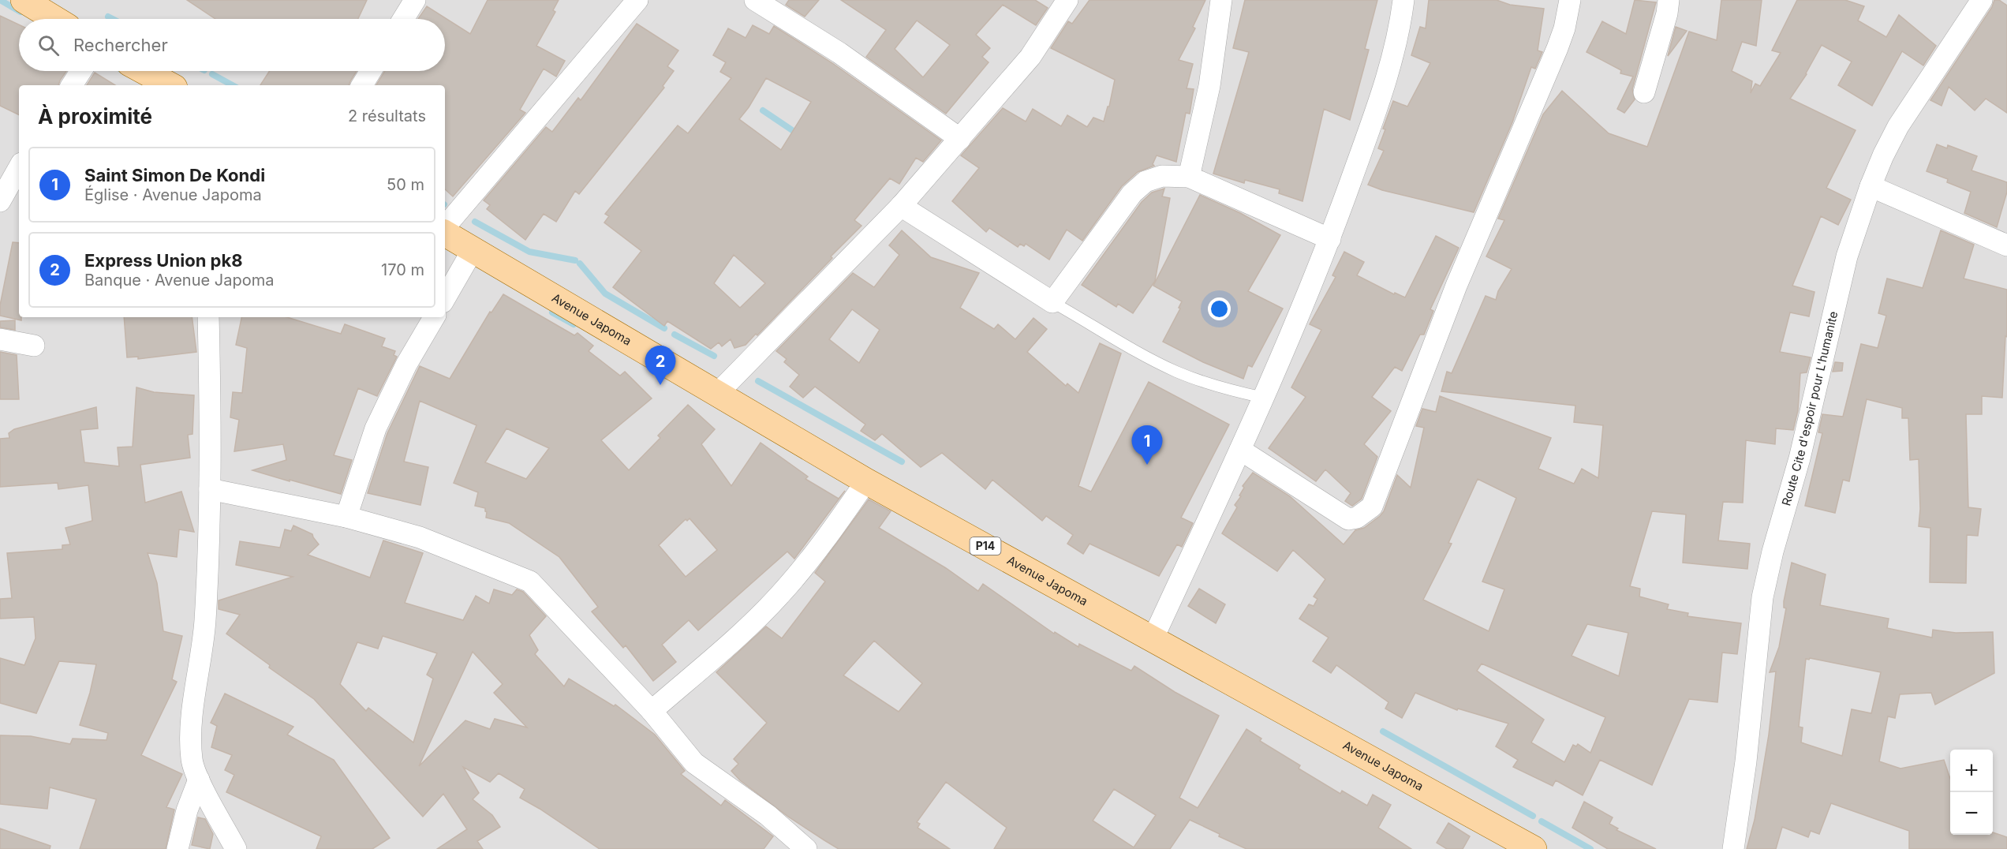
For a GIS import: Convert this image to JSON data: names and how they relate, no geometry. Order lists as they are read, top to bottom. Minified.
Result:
{"streets":{"main road":["Avenue Japoma","P14"],"street":["Route Cite d'espoir pour L'humanite"]},"page":{"search":"Rechercher","heading":["À proximité","2 résultats"],"list":[{"mark":"1","name":"Saint Simon De Kondi","note":"Église · Avenue Japoma","value":"50 m"},{"mark":"2","name":"Express Union pk8","note":"Banque · Avenue Japoma","value":"170 m"}],"pins":["2","1"],"map_buttons":["+","−"]}}
